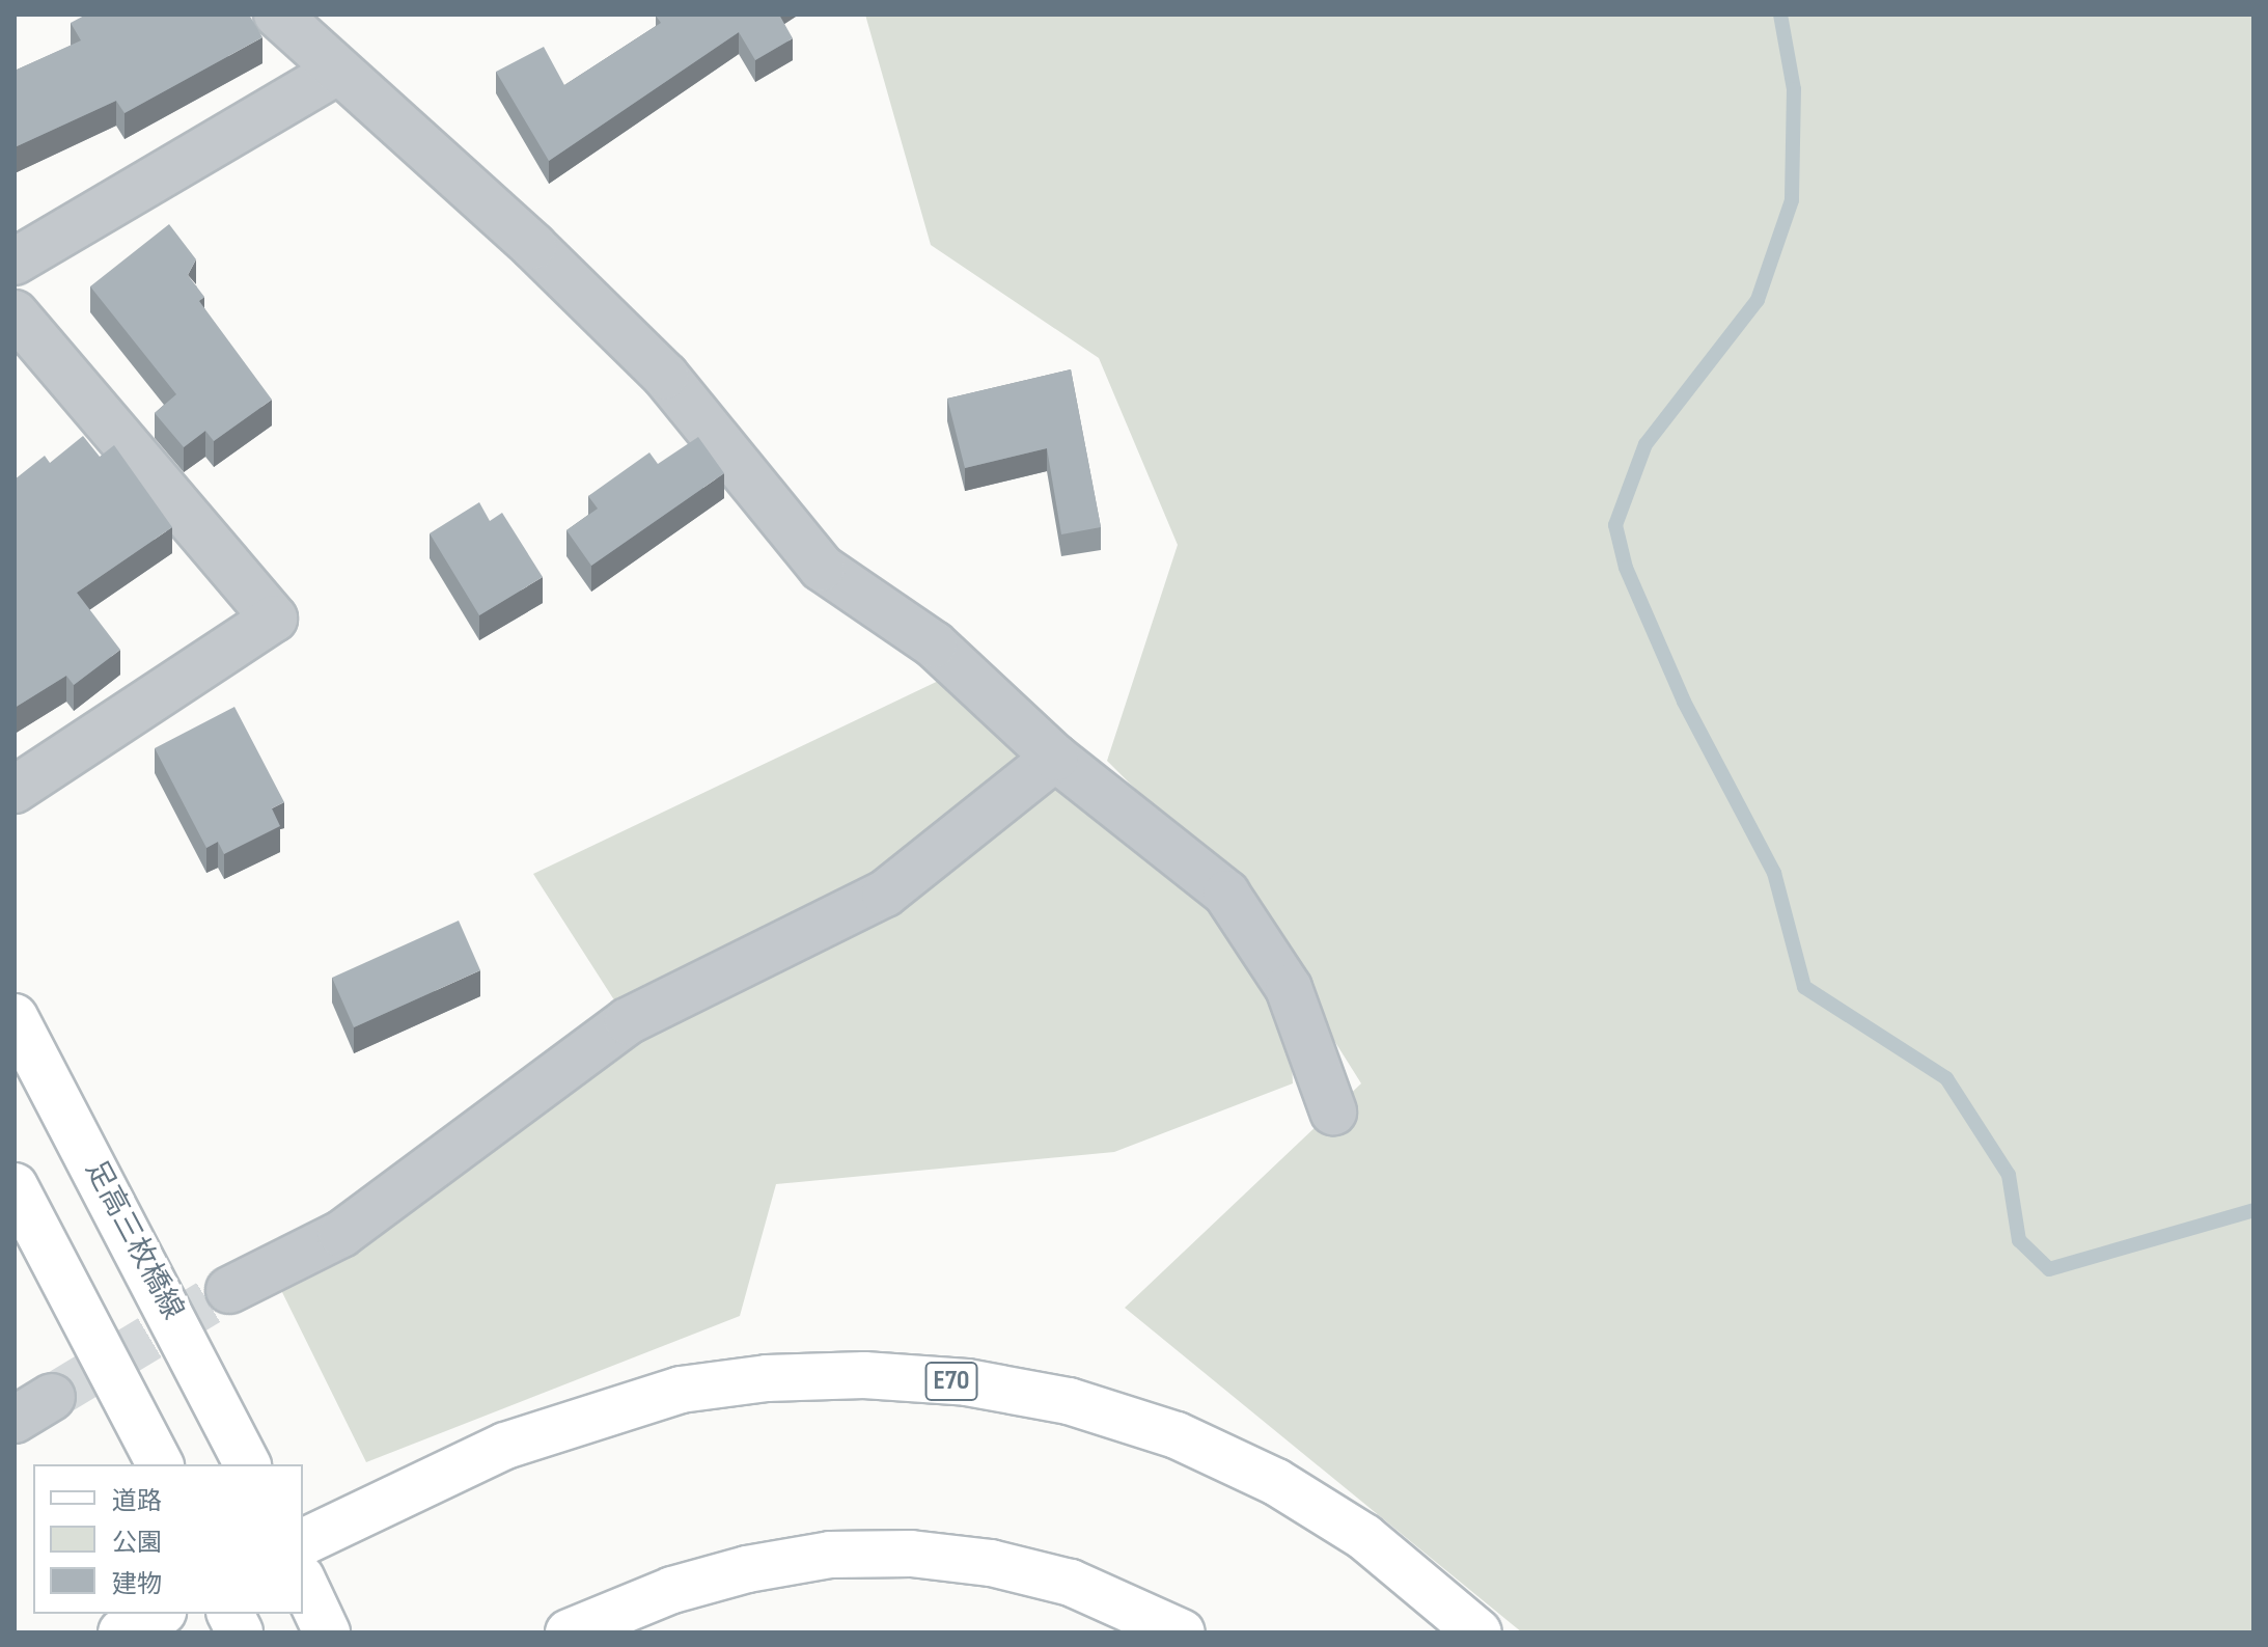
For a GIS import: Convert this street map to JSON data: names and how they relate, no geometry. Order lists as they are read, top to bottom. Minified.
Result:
{"streets":{"main road":["足高三枚橋線","E70"]},"legend":["道路","公園","建物"]}
